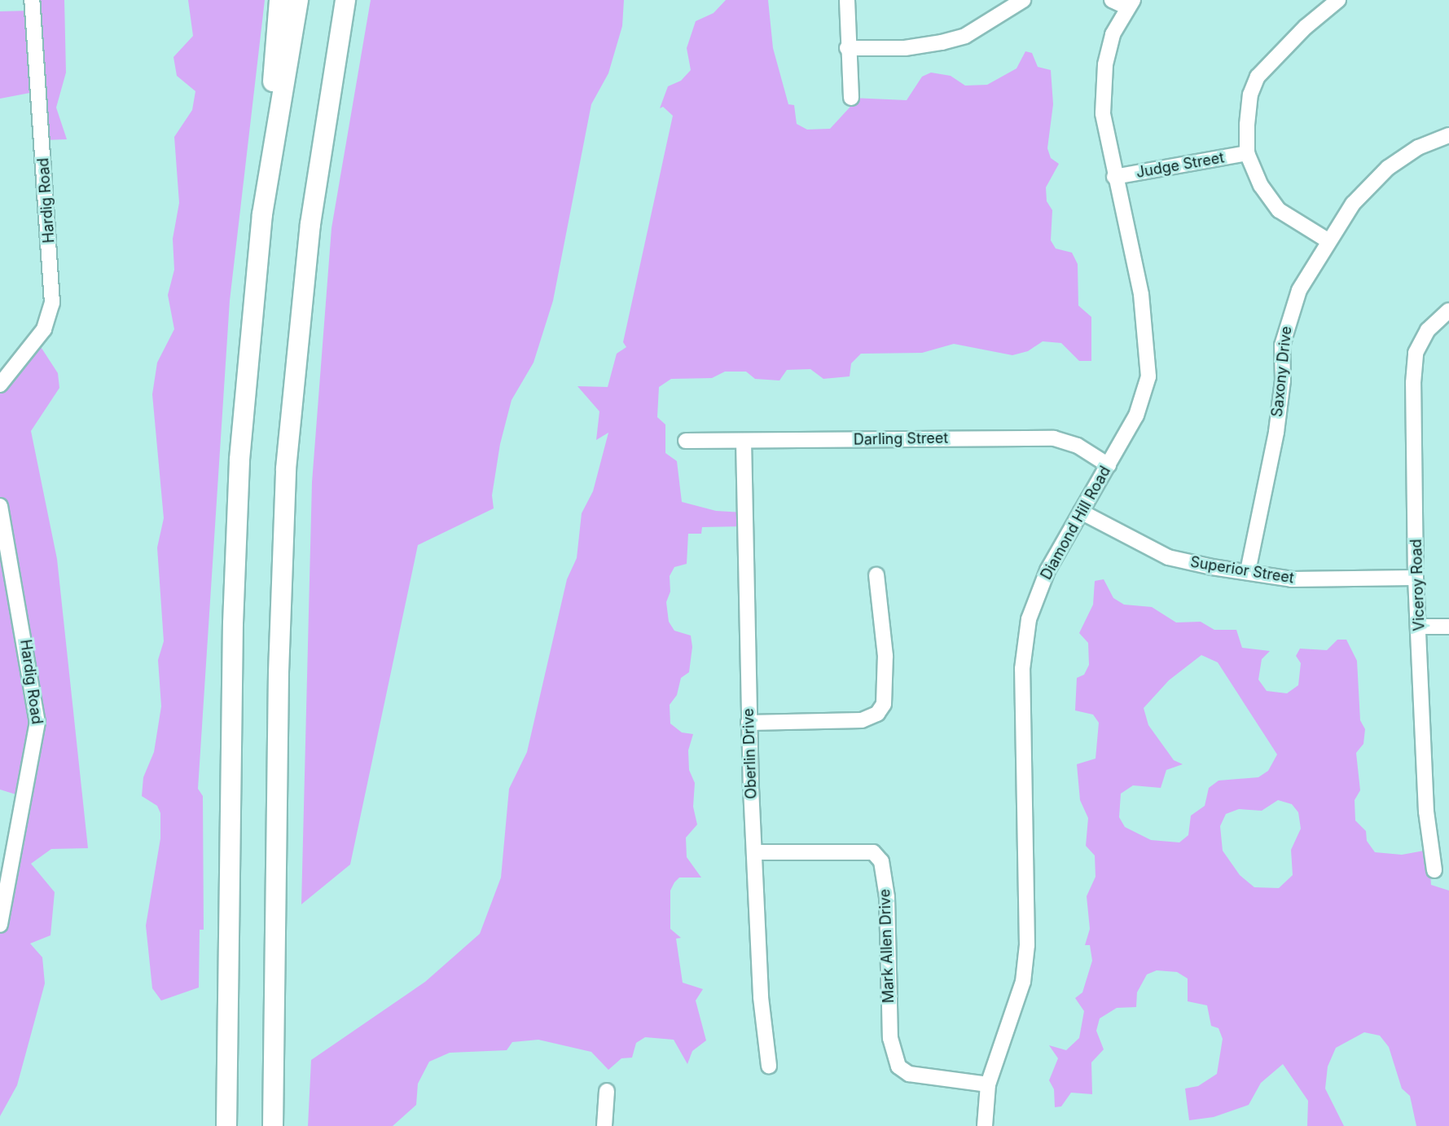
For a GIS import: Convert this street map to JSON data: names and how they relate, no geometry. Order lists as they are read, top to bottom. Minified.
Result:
{"streets":{"street":["Judge Street","Hardig Road","Saxony Drive","Darling Street","Diamond Hill Road","Superior Street","Viceroy Road","Oberlin Drive","Mark Allen Drive"]},"crossings":[["Judge Street","Diamond Hill Road"],["Saxony Drive","Superior Street"],["Darling Street","Diamond Hill Road"],["Darling Street","Oberlin Drive"],["Diamond Hill Road","Superior Street"],["Diamond Hill Road","Mark Allen Drive"],["Superior Street","Viceroy Road"],["Oberlin Drive","Mark Allen Drive"]]}
